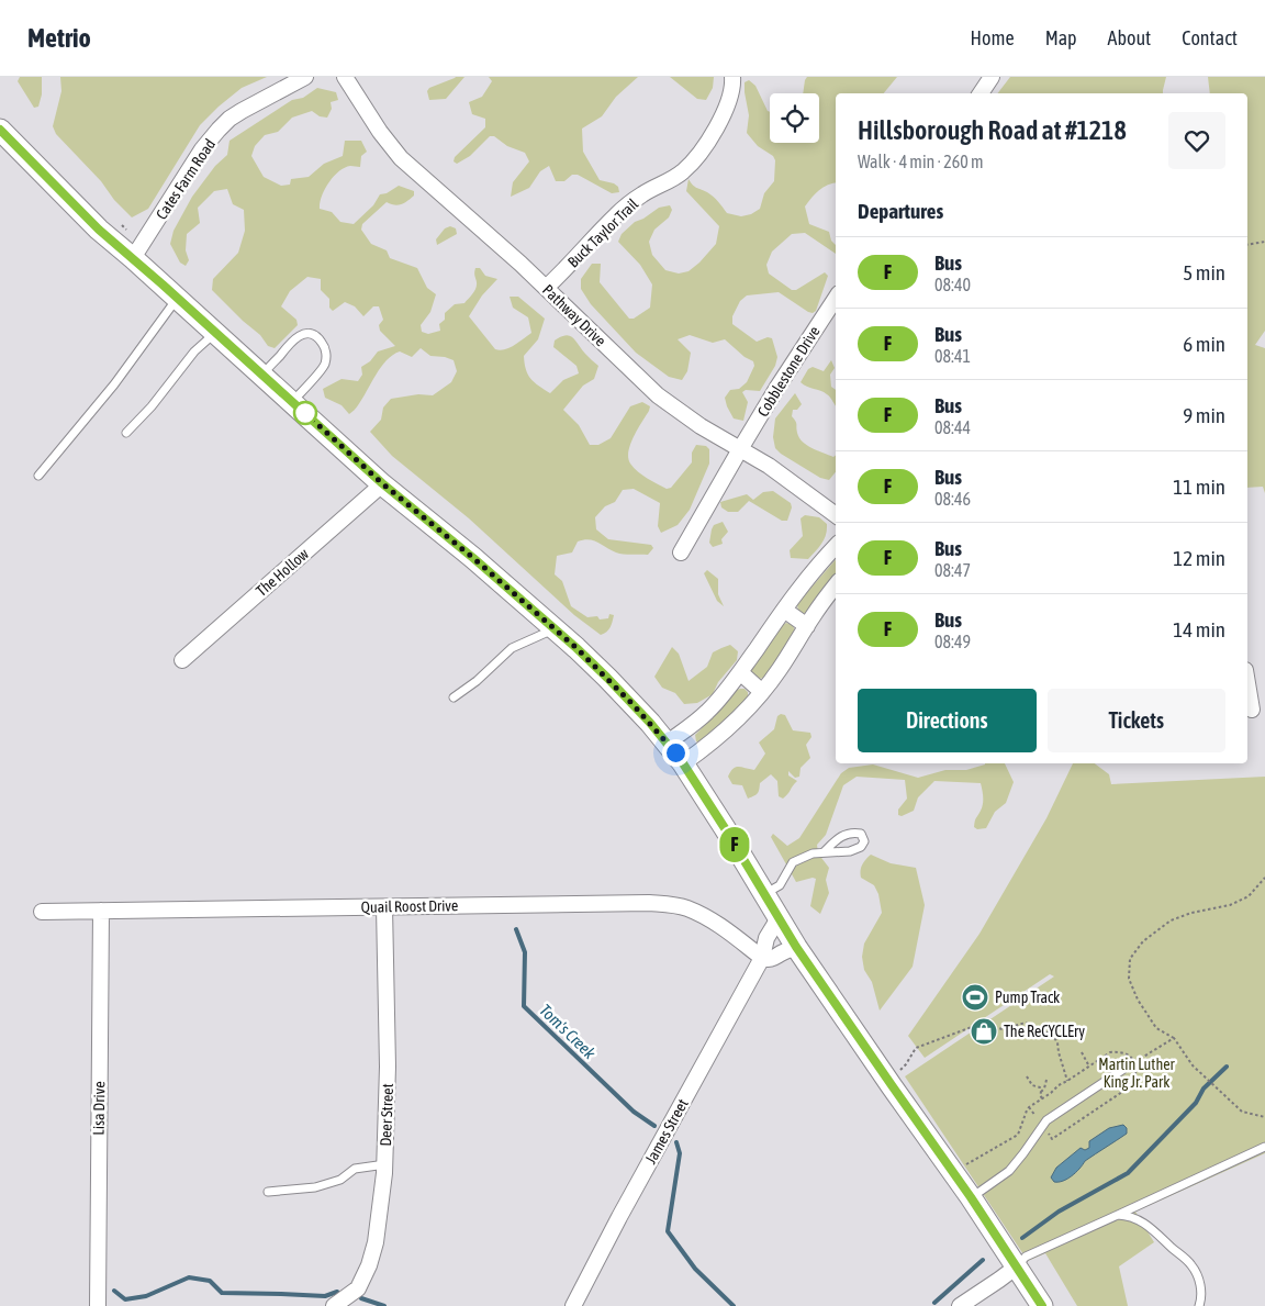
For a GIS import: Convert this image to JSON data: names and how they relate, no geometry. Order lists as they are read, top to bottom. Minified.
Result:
{"streets":{"street":["Cates Farm Road","Buck Taylor Trail","Pathway Drive","Cobblestone Drive","The Hollow","Quail Roost Drive","Lisa Drive","Deer Street","James Street"]},"crossings":[["Buck Taylor Trail","Pathway Drive"],["Pathway Drive","Cobblestone Drive"],["Quail Roost Drive","Lisa Drive"],["Quail Roost Drive","Deer Street"],["Quail Roost Drive","James Street"]],"water":["Tom's Creek"],"parks":["Martin Luther King Jr. Park"],"places":{"sports":["Pump Track"],"shop":["The ReCYCLEry"]},"lines":["bus line F"],"page":{"header":"Metrio","nav":["Home","Map","About","Contact"],"on_map":"F","heading":[["Hillsborough Road at #1218","Walk · 4 min · 260 m"],"Departures"],"list":[{"mark":"F","name":"Bus","note":"08:40","value":"5 min"},{"mark":"F","name":"Bus","note":"08:41","value":"6 min"},{"mark":"F","name":"Bus","note":"08:44","value":"9 min"},{"mark":"F","name":"Bus","note":"08:46","value":"11 min"},{"mark":"F","name":"Bus","note":"08:47","value":"12 min"},{"mark":"F","name":"Bus","note":"08:49","value":"14 min"}],"buttons":["Directions","Tickets"]}}
